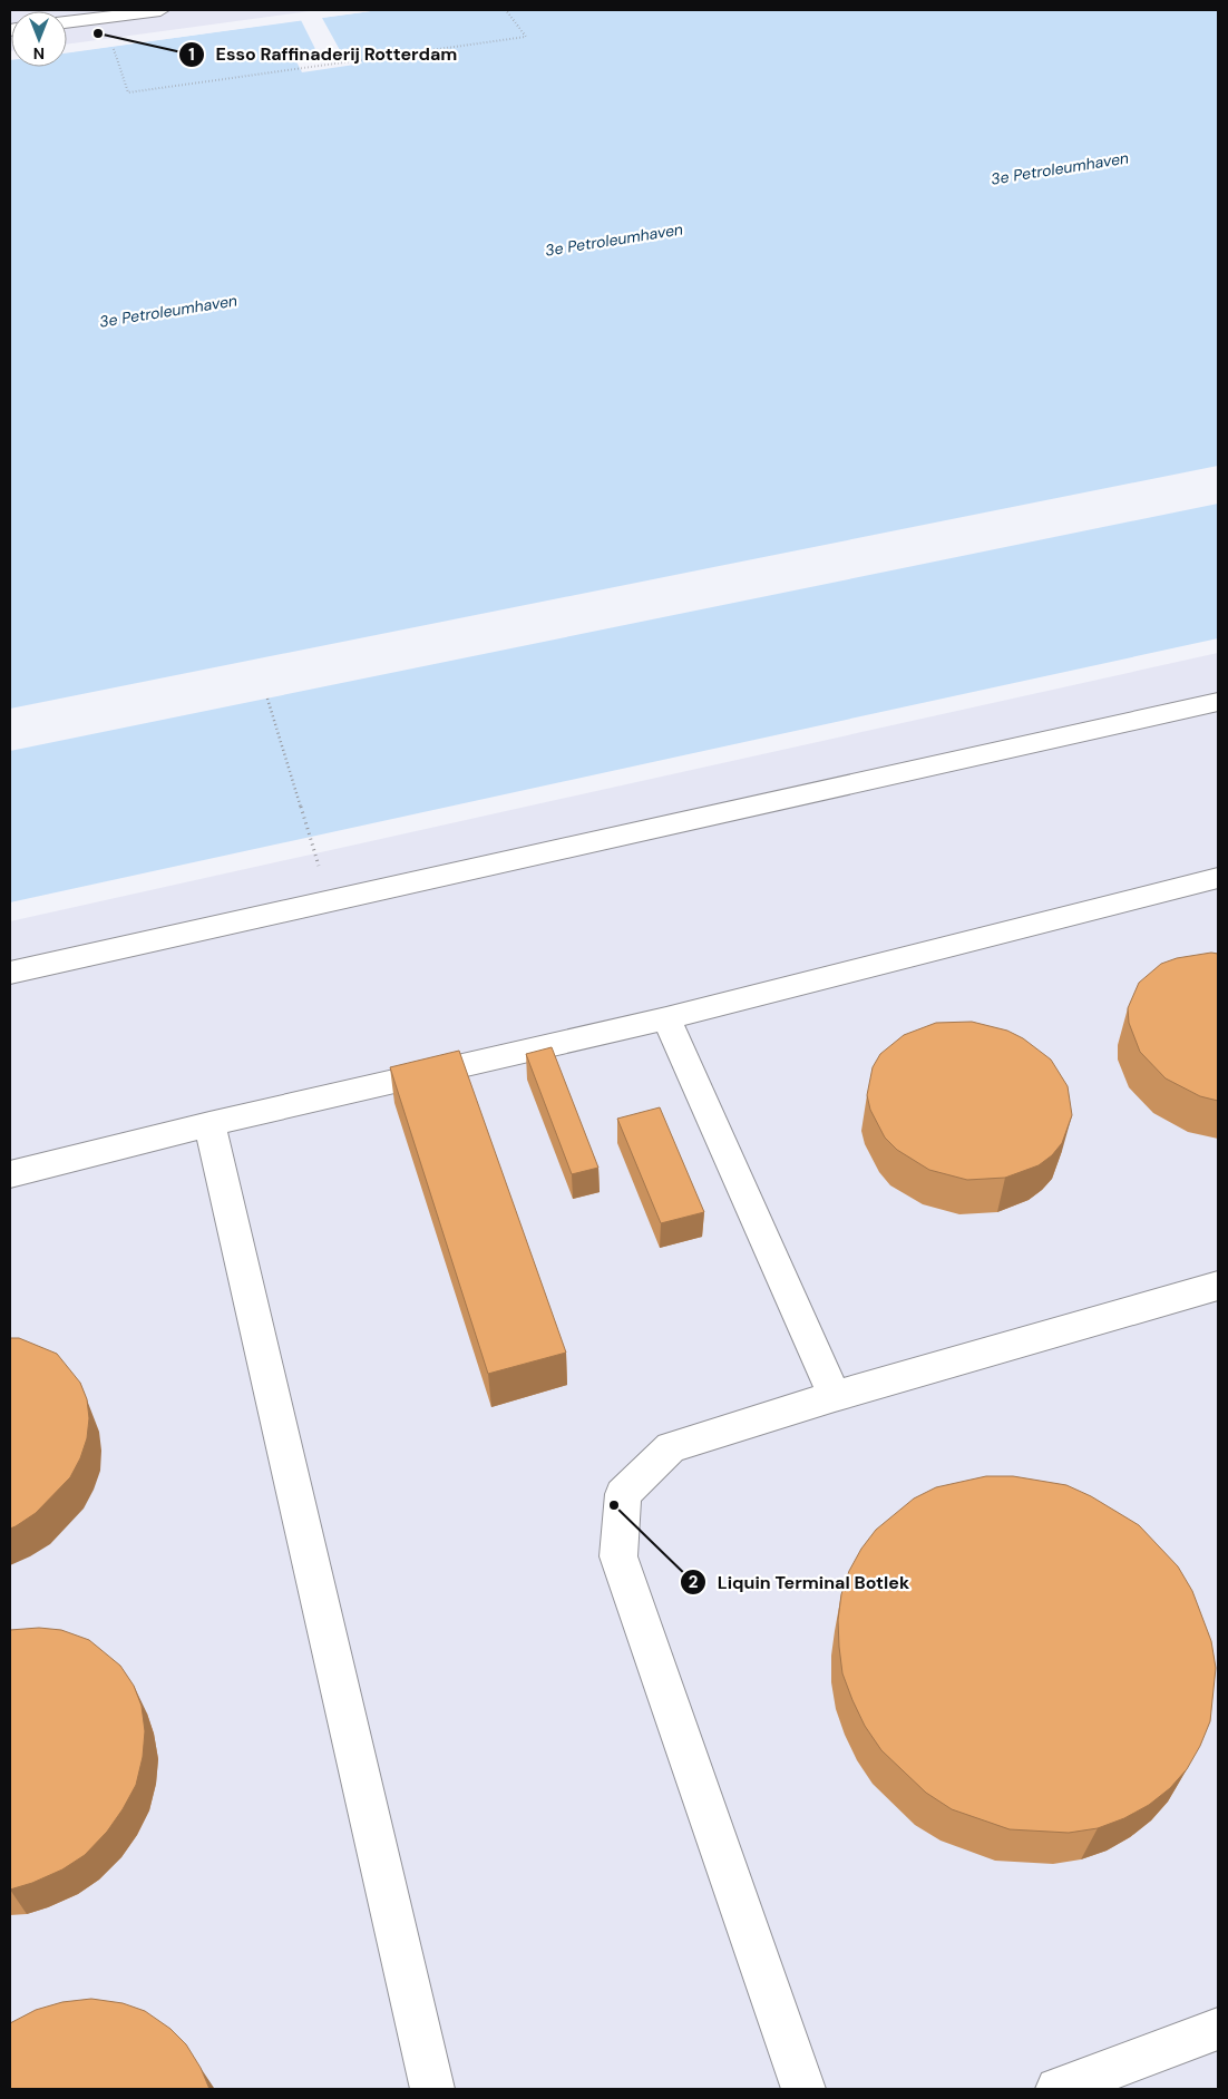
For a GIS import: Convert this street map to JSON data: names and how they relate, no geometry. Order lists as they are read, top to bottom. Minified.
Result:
{"water":["3e Petroleumhaven"],"places":["Esso Rafﬁnaderij Rotterdam","Liquin Terminal Botlek"],"north":"bottom"}
